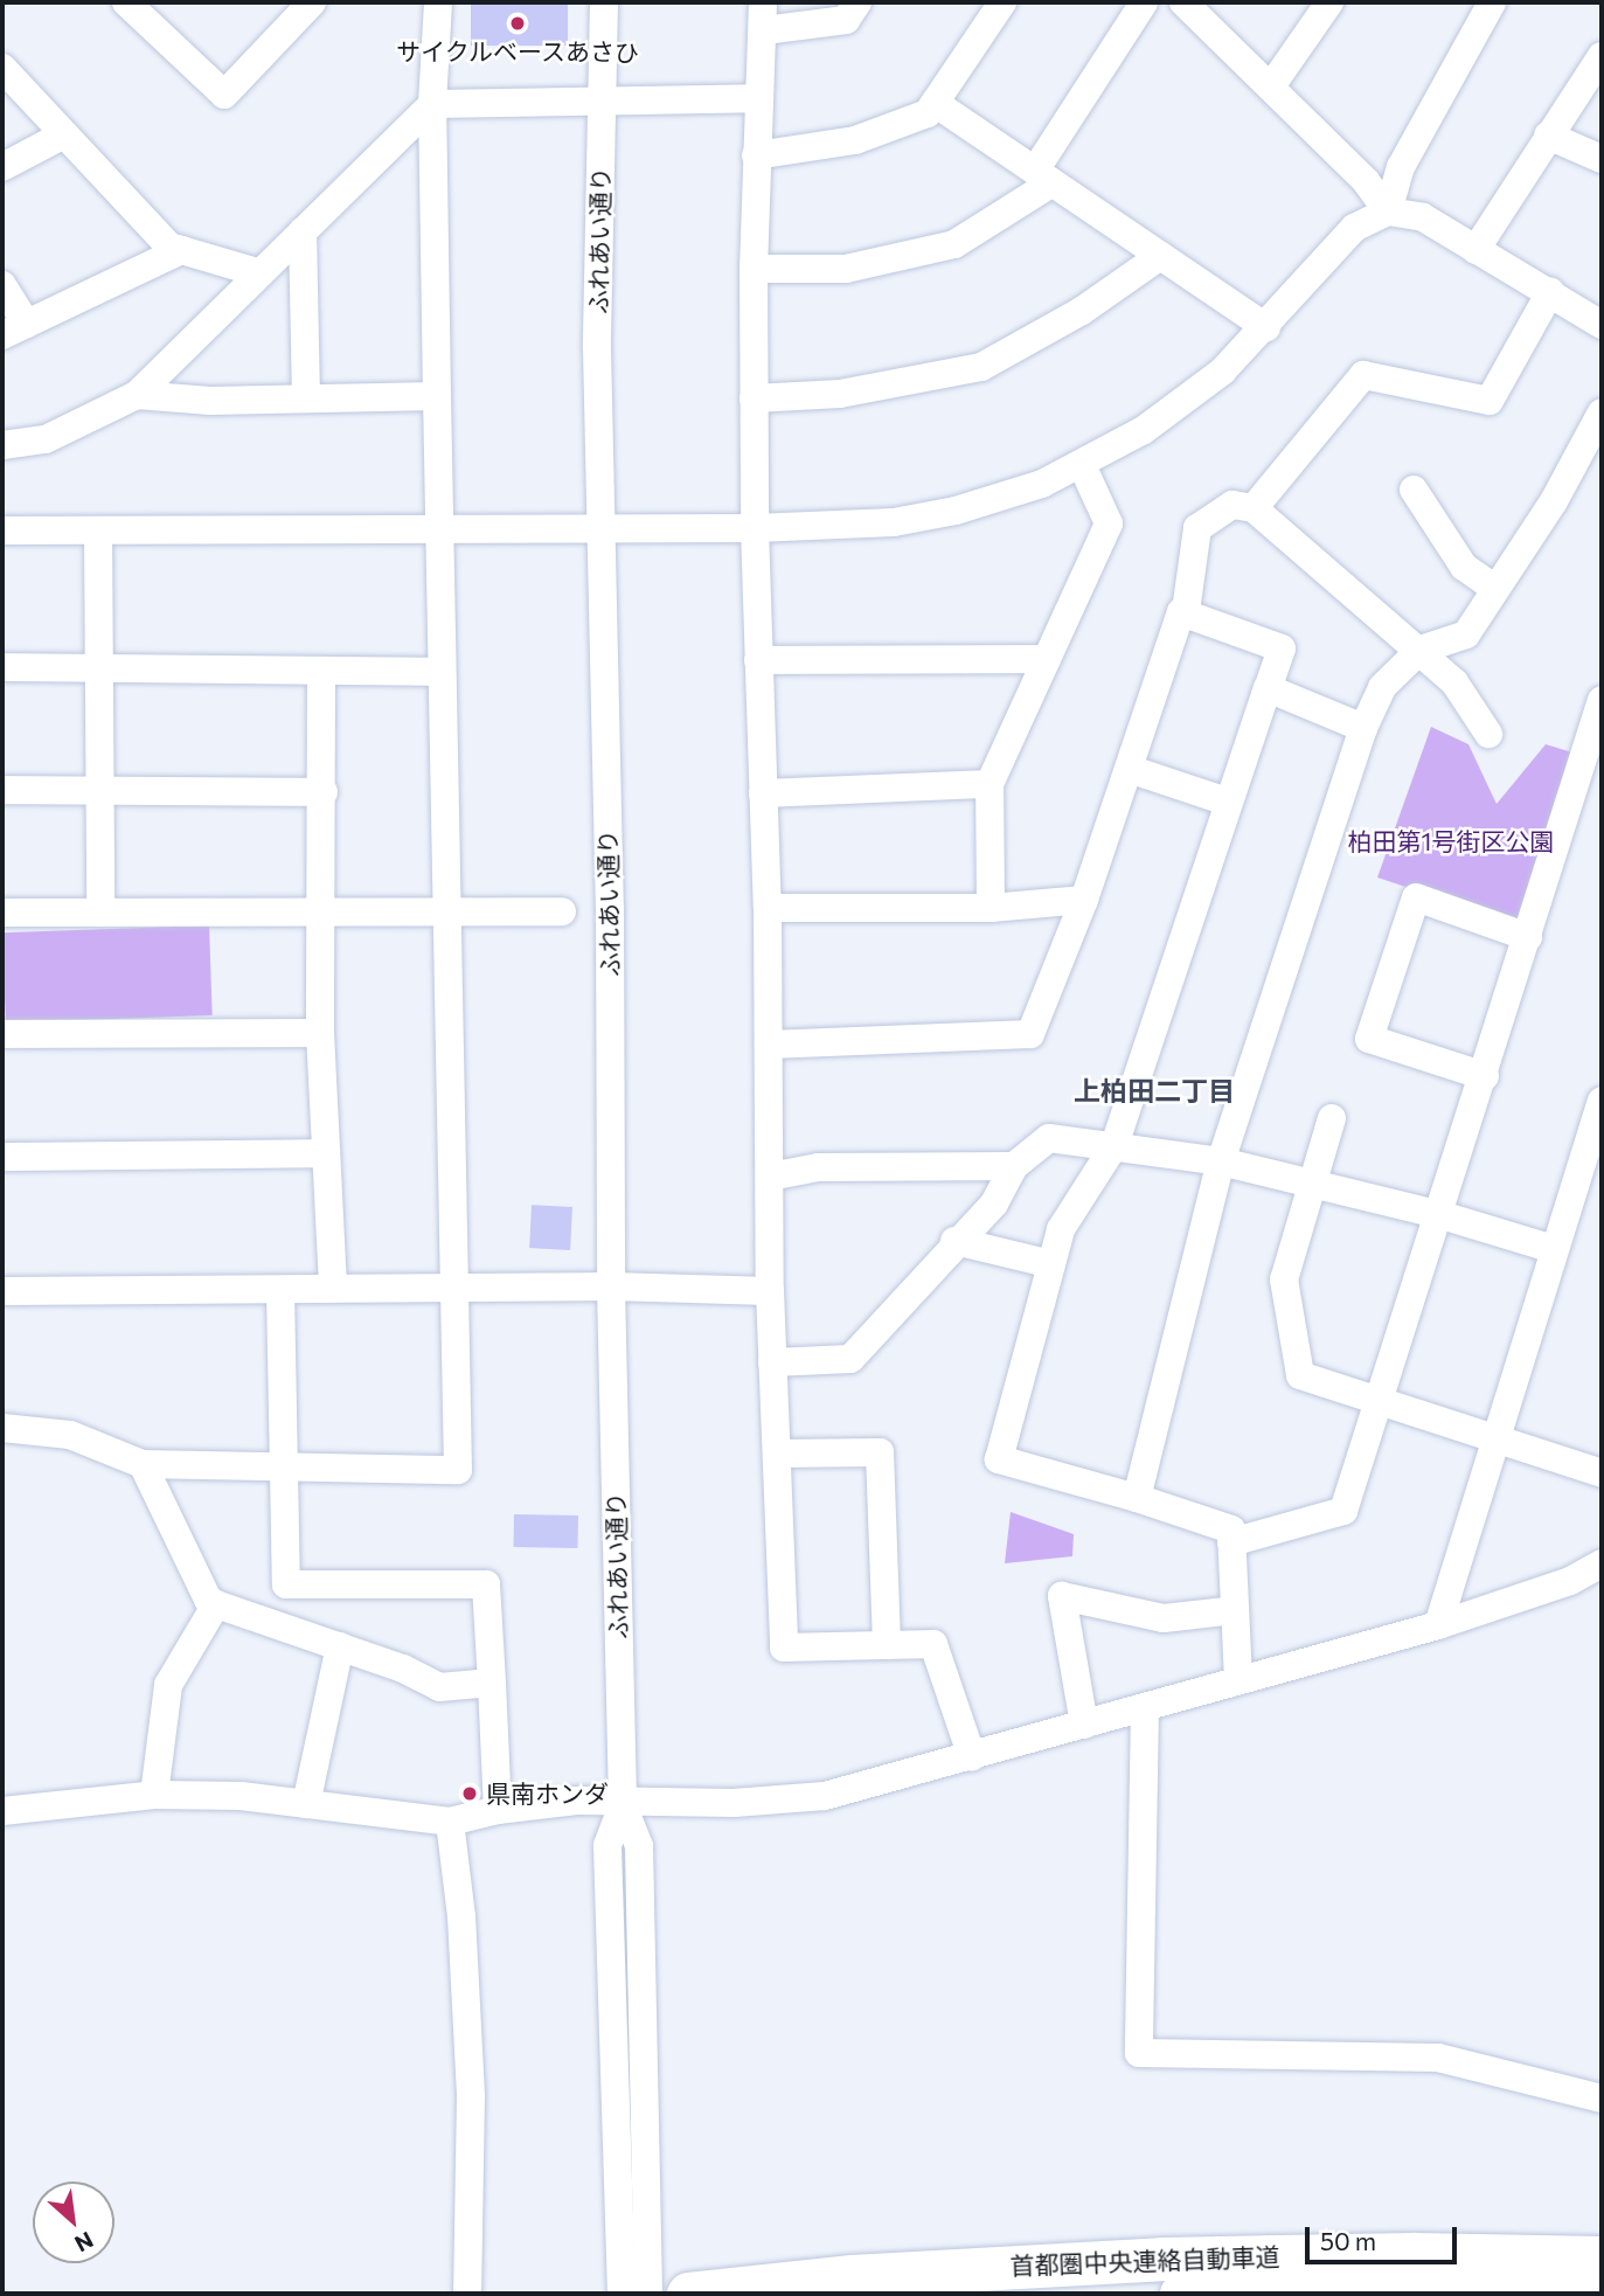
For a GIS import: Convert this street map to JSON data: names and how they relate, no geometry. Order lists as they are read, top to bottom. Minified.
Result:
{"streets":{"highway":["首都圏中央連絡自動車道"],"street":["ふれあい通り"]},"districts":["上柏田二丁目"],"parks":["柏田第1号街区公園"],"places":["サイクルベースあさひ","県南ホンダ"],"scale_bar":"50 m","north":"bottom right"}
